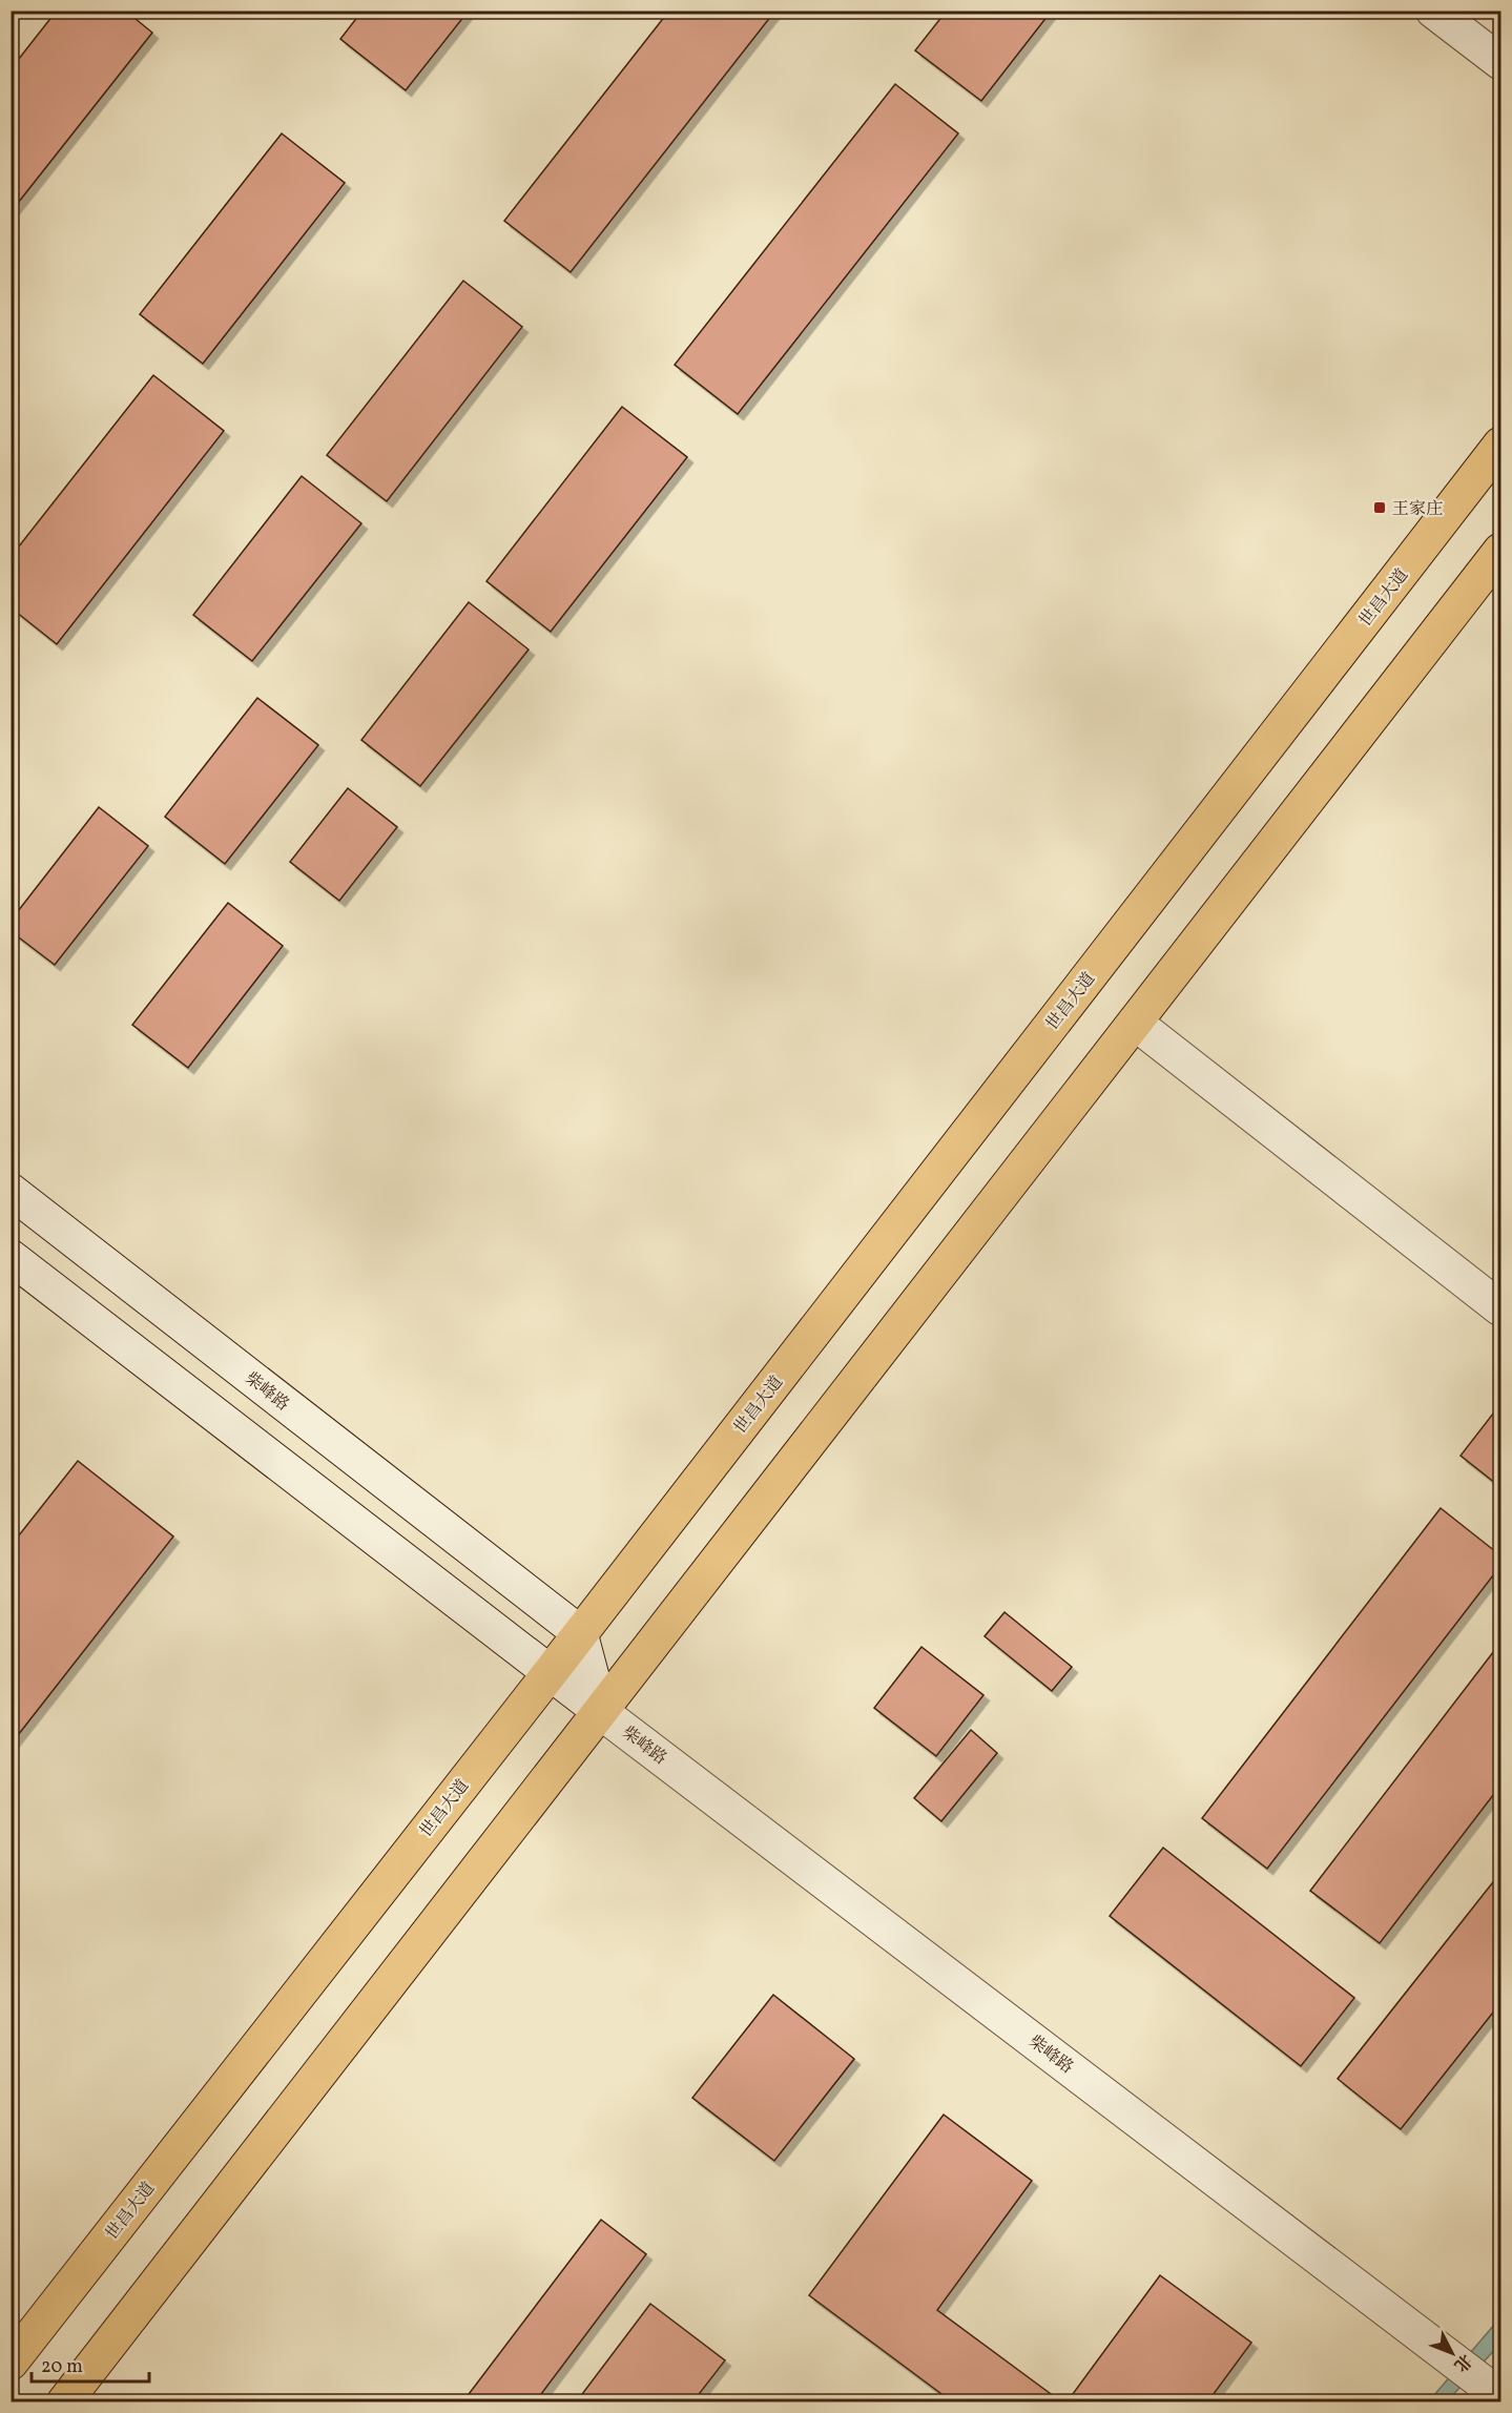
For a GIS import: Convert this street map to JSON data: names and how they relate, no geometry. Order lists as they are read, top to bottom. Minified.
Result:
{"streets":{"main road":["世昌大道"],"street":["柴峰路"]},"crossings":[["世昌大道","柴峰路"]],"places":{"transit":["王家庄"]},"scale_bar":"20 m","north":"bottom right"}
